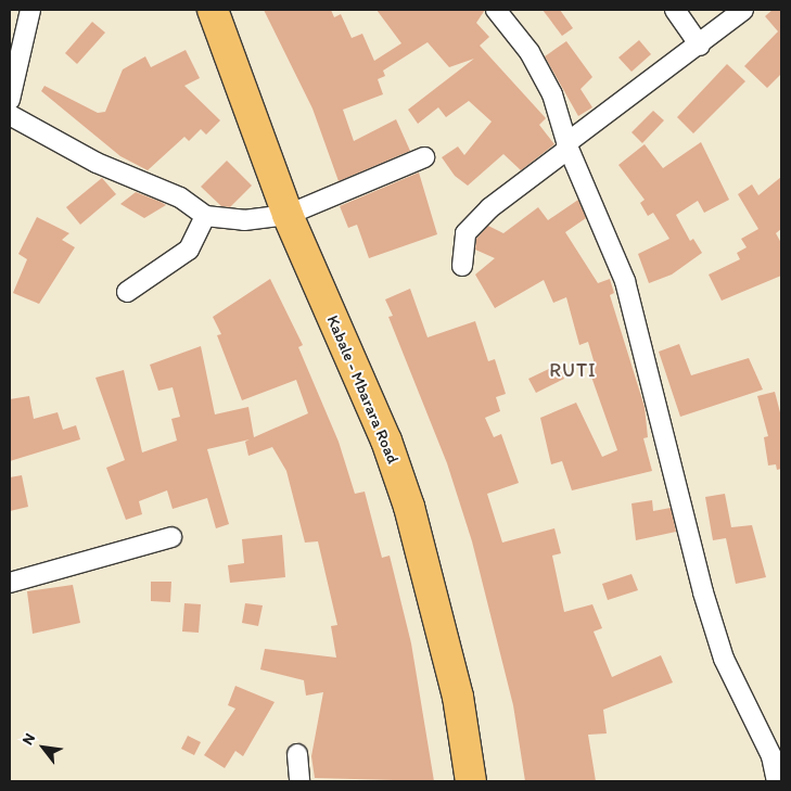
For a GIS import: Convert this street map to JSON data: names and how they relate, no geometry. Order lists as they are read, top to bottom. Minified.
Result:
{"streets":{"main road":["Kabale - Mbarara Road"]},"districts":["RUTI"],"north":"top left"}
